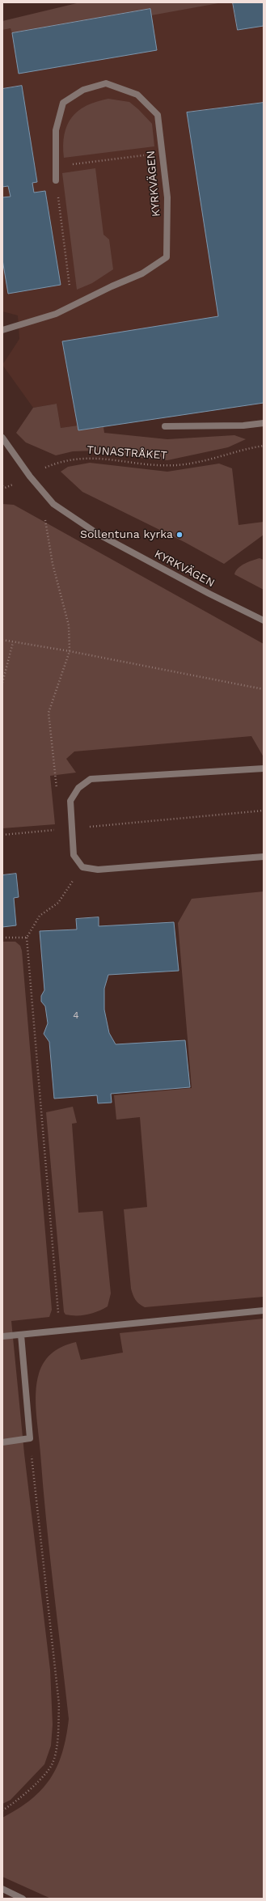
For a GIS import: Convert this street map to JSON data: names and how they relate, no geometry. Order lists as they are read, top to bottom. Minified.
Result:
{"streets":{"street":["KYRKVÄGEN"],"path":["TUNASTRÅKET"]},"crossings":[["KYRKVÄGEN","TUNASTRÅKET"]],"places":["Sollentuna kyrka"],"house_numbers":["4"]}
